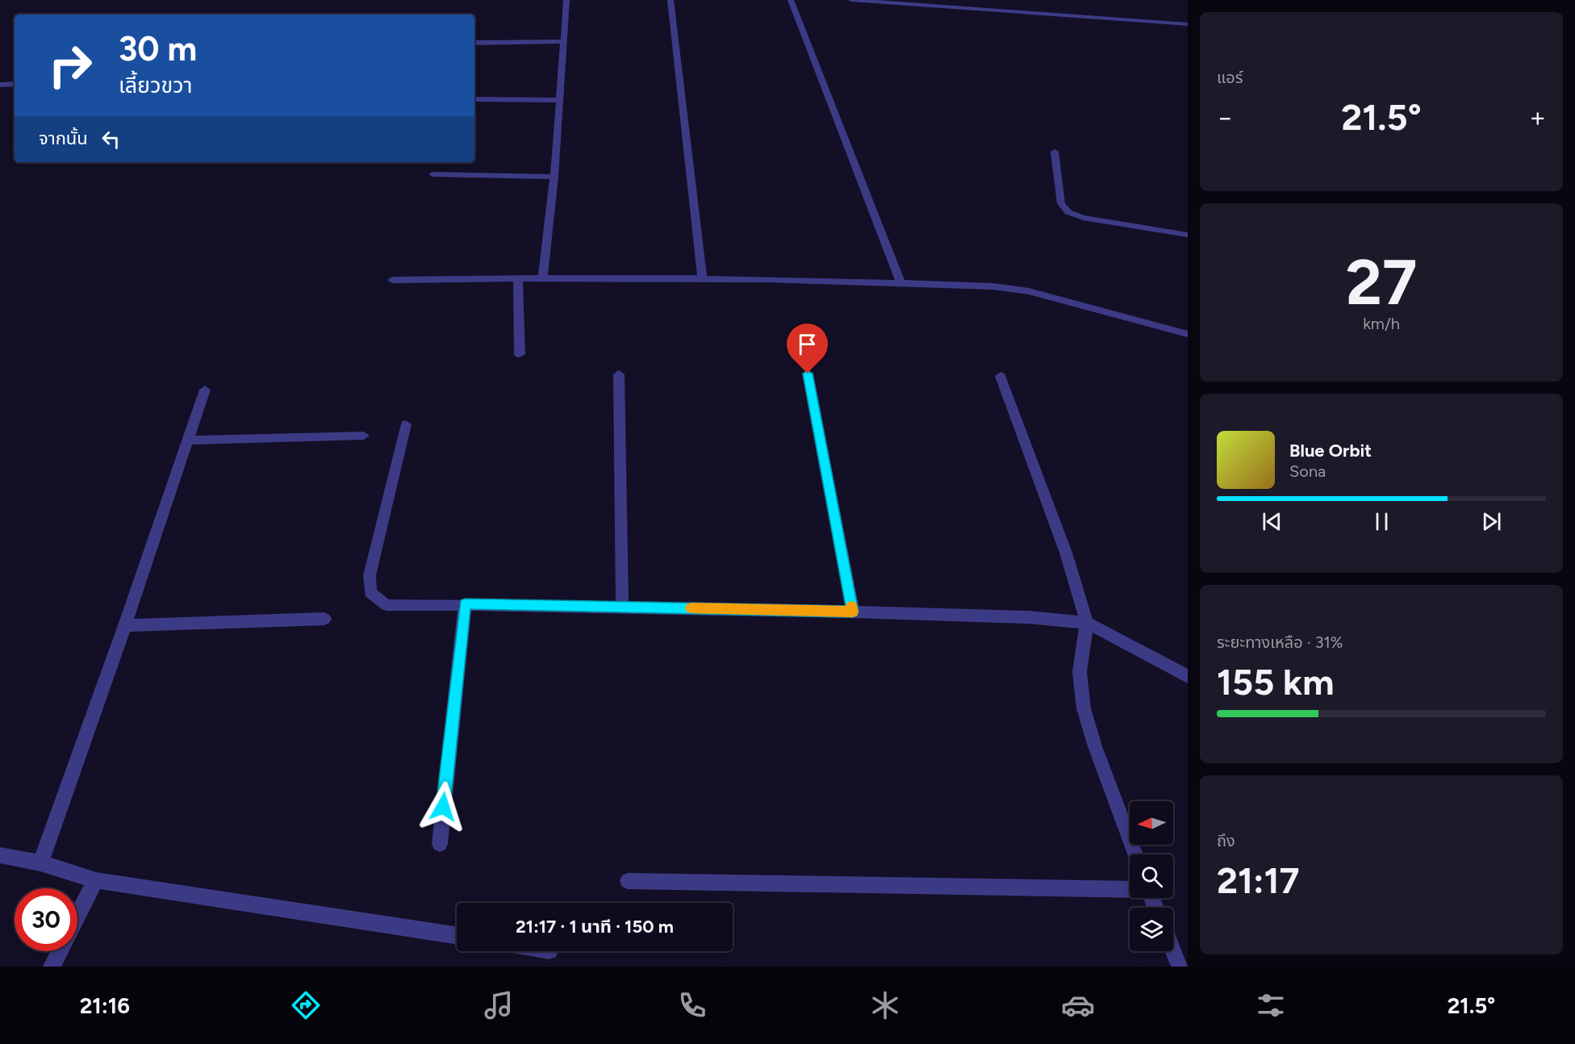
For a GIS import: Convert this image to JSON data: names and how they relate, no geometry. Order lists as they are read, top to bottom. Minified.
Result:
{"north":"left","page":{"tile":["แอร์",["27","km/h"],["ระยะทางเหลือ · 31%","155 km"],["ถึง","21:17"]],"turn":["30 m","เลี้ยวขวา"],"heat":["−","21.5°","+"],"then":"จากนั้น","song":["Blue Orbit","Sona"],"limit":"30","trip":"21:17 · 1 นาที · 150 m","tabs":["21:16","21.5°"]}}
